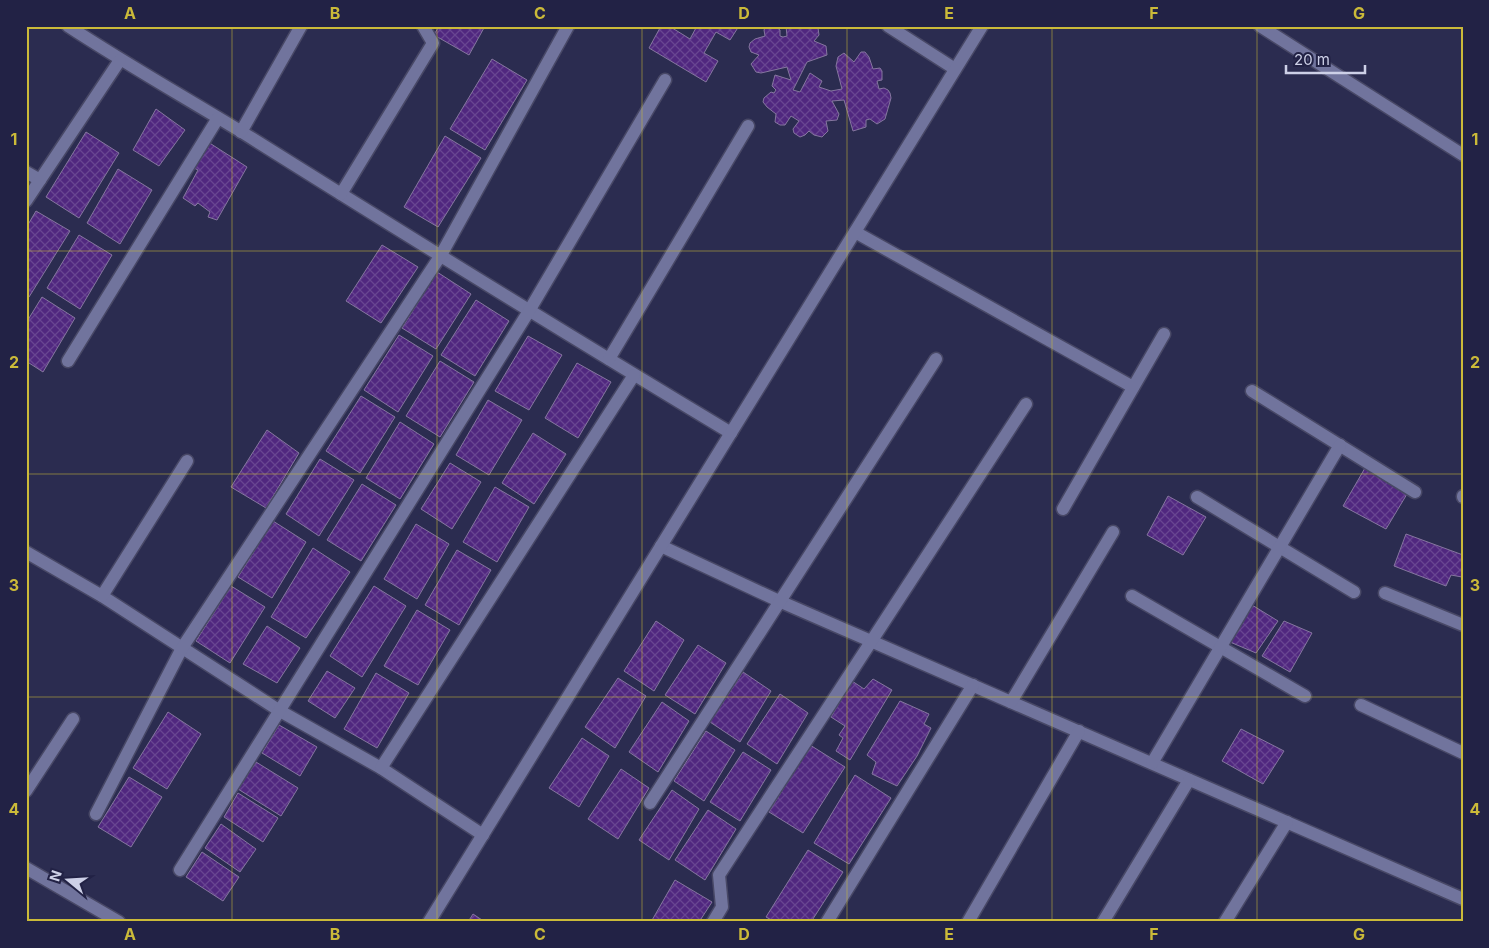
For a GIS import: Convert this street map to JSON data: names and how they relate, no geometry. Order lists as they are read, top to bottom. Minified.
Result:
{"scale_bar":"20 m","north":"left","grid":{"columns":["A","B","C","D","E","F","G"],"rows":["1","2","3","4"]}}
